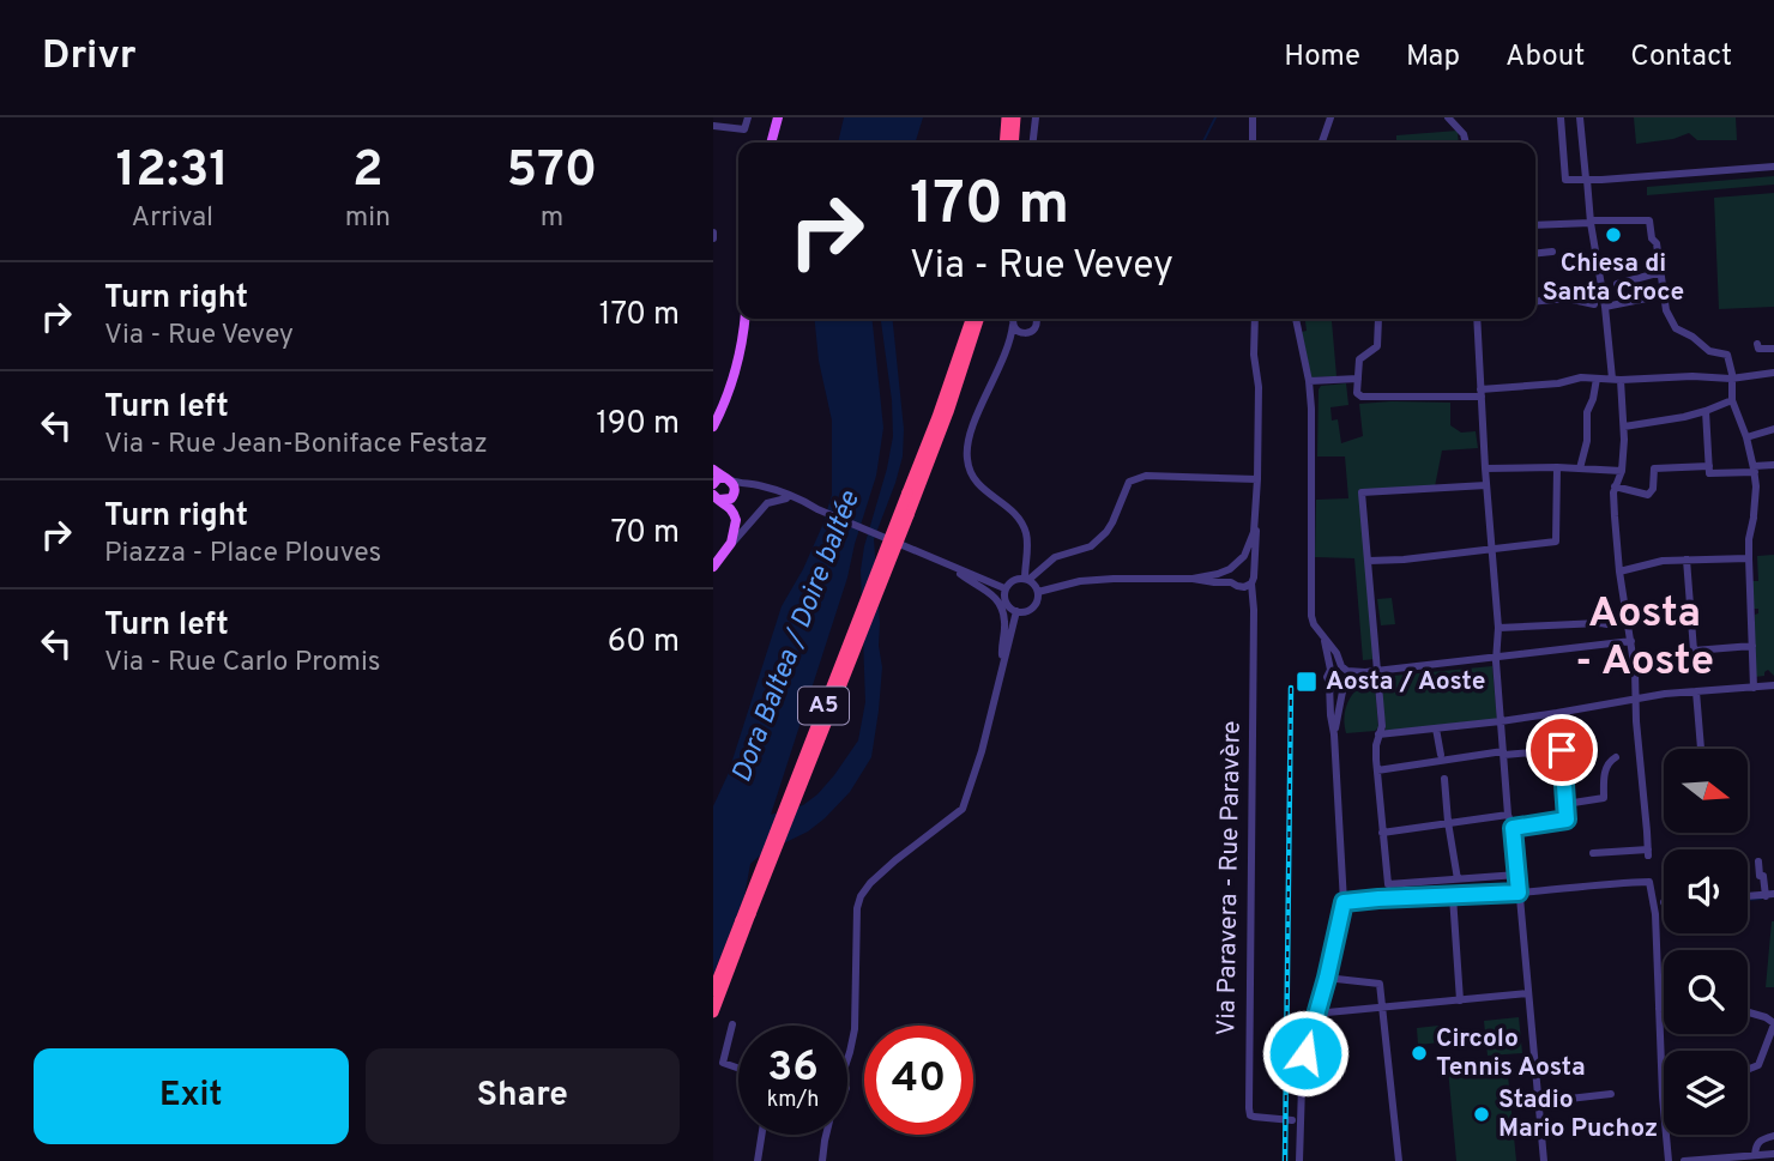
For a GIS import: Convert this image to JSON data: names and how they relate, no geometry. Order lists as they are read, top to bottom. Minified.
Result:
{"streets":{"highway":["A5"],"street":["Via Paravera - Rue Paravère"]},"districts":["Aosta - Aoste"],"water":["Dora Baltea / Doire baltée"],"places":{"other":["Chiesa di Santa Croce","Circolo Tennis Aosta","Stadio Mario Puchoz"],"transit":["Aosta / Aoste"]},"north":"right","page":{"header":"Drivr","nav":["Home","Map","About","Contact"],"eta":["12:31","Arrival","2","min","570","m"],"turn":["170 m","Via - Rue Vevey"],"list":[{"name":"Turn right","note":"Via - Rue Vevey","value":"170 m"},{"name":"Turn left","note":"Via - Rue Jean-Boniface Festaz","value":"190 m"},{"name":"Turn right","note":"Piazza - Place Plouves","value":"70 m"},{"name":"Turn left","note":"Via - Rue Carlo Promis","value":"60 m"}],"speed":"36 km/h","limit":"40","buttons":["Exit","Share"]}}
